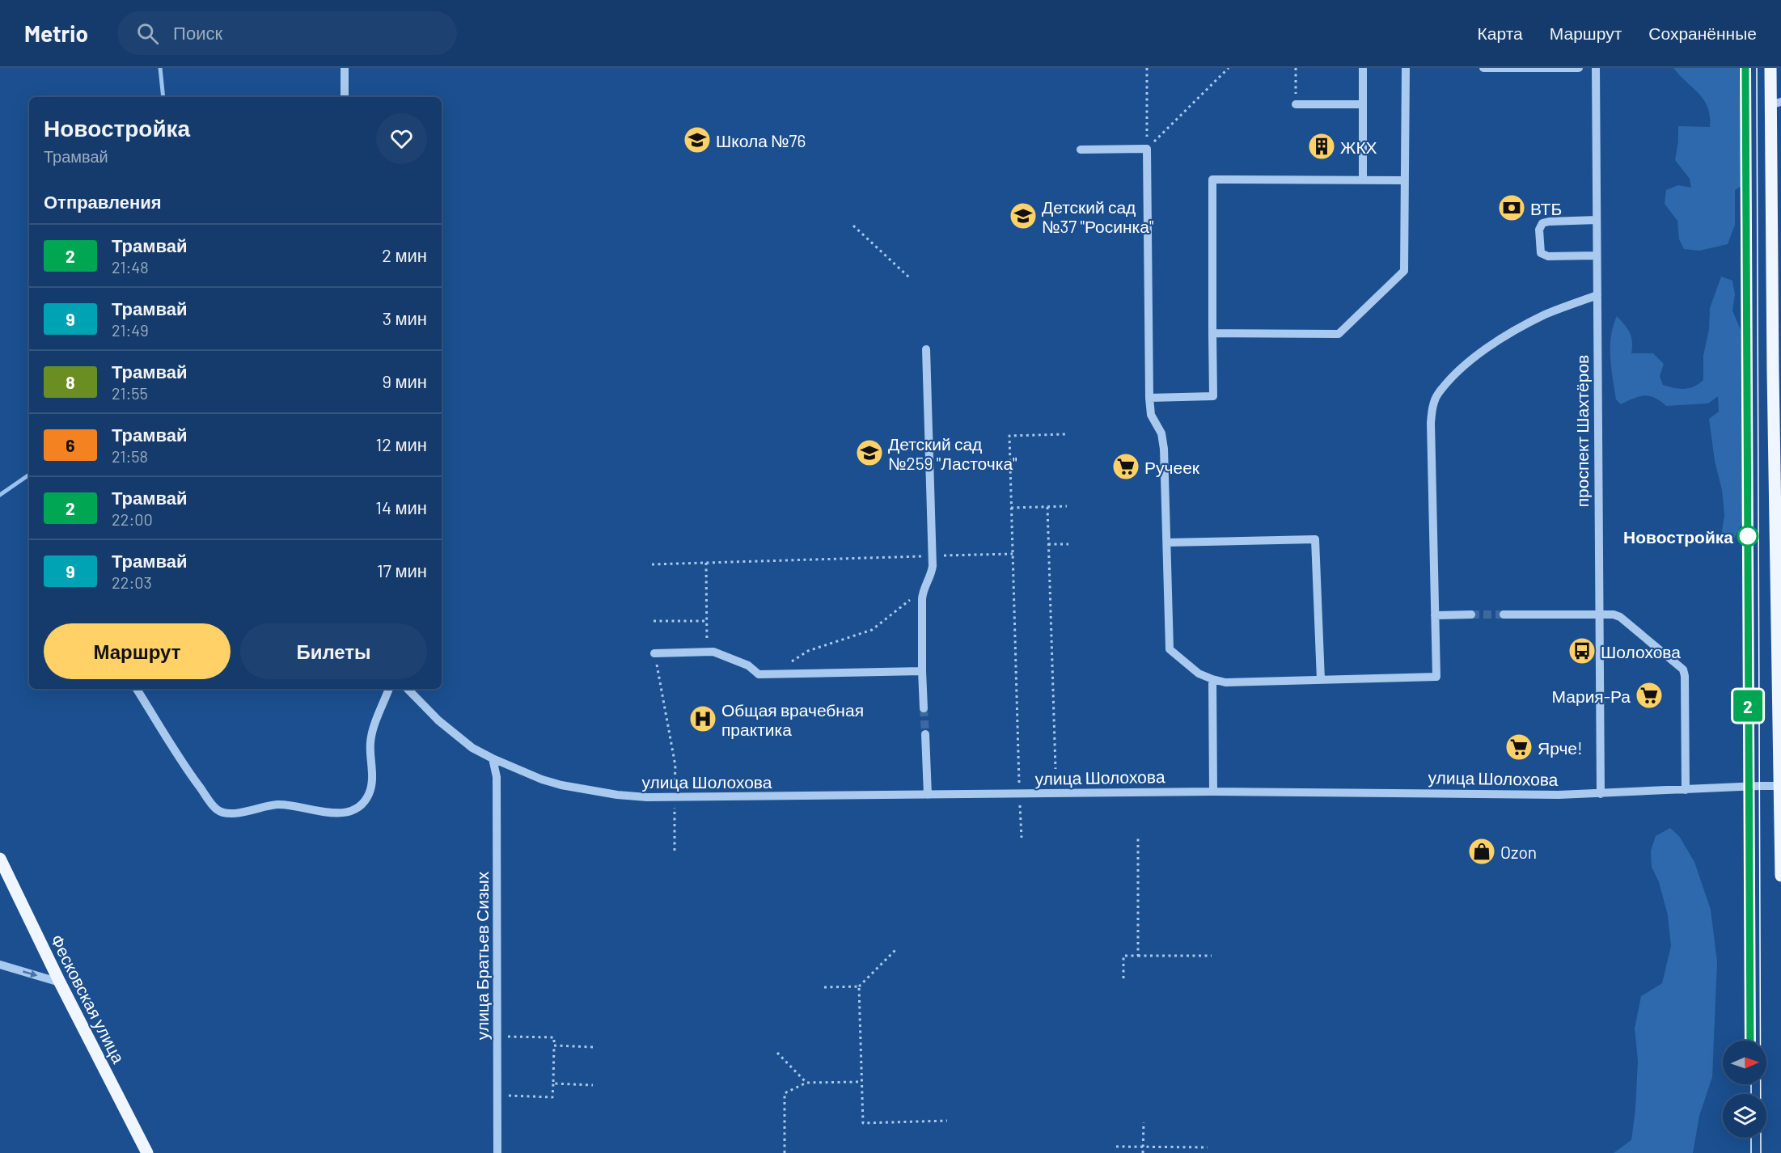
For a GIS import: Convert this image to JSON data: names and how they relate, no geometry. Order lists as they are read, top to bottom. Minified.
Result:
{"streets":{"main road":["Фесковская улица"],"street":["проспект Шахтёров","улица Шолохова","улица Братьев Сизых"]},"crossings":[["проспект Шахтёров","улица Шолохова"],["улица Шолохова","улица Братьев Сизых"]],"places":{"school or university":["Школа №76","Детский сад №37 \"Росинка\"","Детский сад №259 \"Ласточка\""],"building":["ЖКХ"],"bank":["ВТБ"],"supermarket":["Ручеек","Мария-Ра","Ярче!"],"other":["Новостройка"],"bus stop":["Шолохова"],"hospital":["Общая врачебная практика"],"shop":["Ozon"]},"lines":["tram line 2"],"north":"right","page":{"header":"Metrio","search":"Поиск","nav":["Карта","Маршрут","Сохранённые"],"on_map":"2","heading":[["Новостройка","Трамвай"],"Отправления"],"list":[{"mark":"2","name":"Трамвай","note":"21:48","value":"2 мин"},{"mark":"9","name":"Трамвай","note":"21:49","value":"3 мин"},{"mark":"8","name":"Трамвай","note":"21:55","value":"9 мин"},{"mark":"6","name":"Трамвай","note":"21:58","value":"12 мин"},{"mark":"2","name":"Трамвай","note":"22:00","value":"14 мин"},{"mark":"9","name":"Трамвай","note":"22:03","value":"17 мин"}],"buttons":["Маршрут","Билеты"]}}
